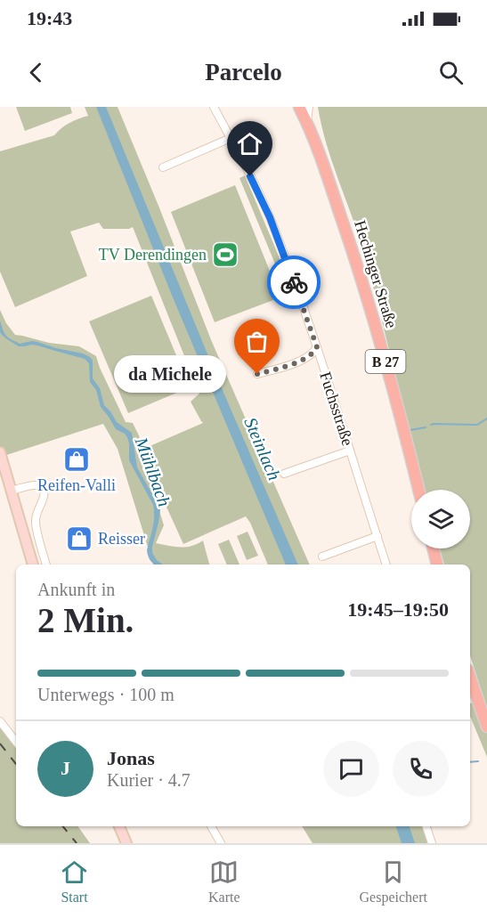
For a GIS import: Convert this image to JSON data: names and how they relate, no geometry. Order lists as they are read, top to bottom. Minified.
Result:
{"streets":{"main road":["Hechinger Straße","B 27"],"street":["Fuchsstraße"]},"water":["Steinlach","Mühlbach"],"places":{"sports":["TV Derendingen"],"other":["da Michele"],"shop":["Reifen-Valli","Reisser"]},"page":{"status":"19:43","header":"Parcelo","bubble":"da Michele","heading":["2 Min.","Ankunft in","19:45–19:50"],"panel":["Jonas","Kurier · 4.7"],"bar":"Unterwegs · 100 m","round":"J","tabs":["Start","Karte","Gespeichert"]}}
